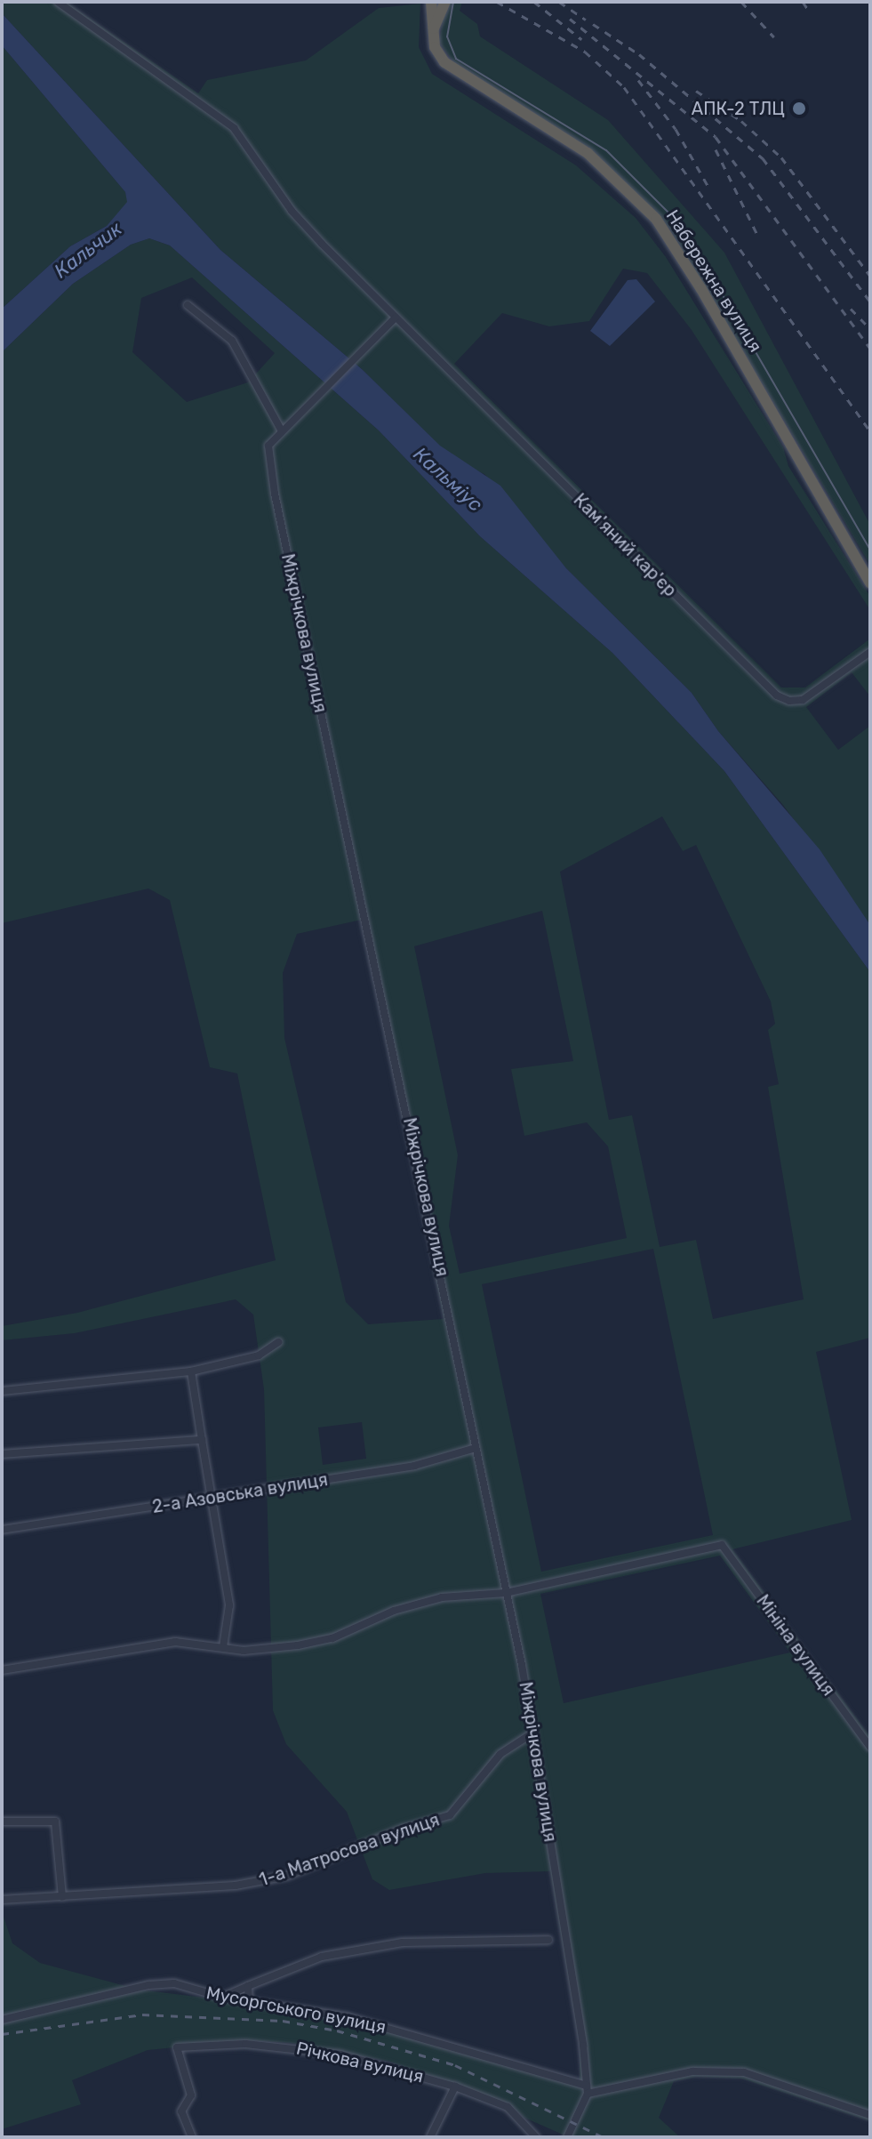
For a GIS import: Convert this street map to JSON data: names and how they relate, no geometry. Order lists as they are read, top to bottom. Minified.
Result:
{"streets":{"highway":["Набережна вулиця"],"street":["Кам'яний кар'єр","Міжрічкова вулиця","2-а Азовська вулиця","Мініна вулиця","1-а Матросова вулиця","Мусоргського вулиця","Річкова вулиця"]},"crossings":[["Міжрічкова вулиця","2-а Азовська вулиця"],["Міжрічкова вулиця","Мініна вулиця"],["Міжрічкова вулиця","1-а Матросова вулиця"],["Міжрічкова вулиця","Мусоргського вулиця"]],"water":["Кальчик","Кальміус"],"places":["АПК-2 ТЛЦ"]}
